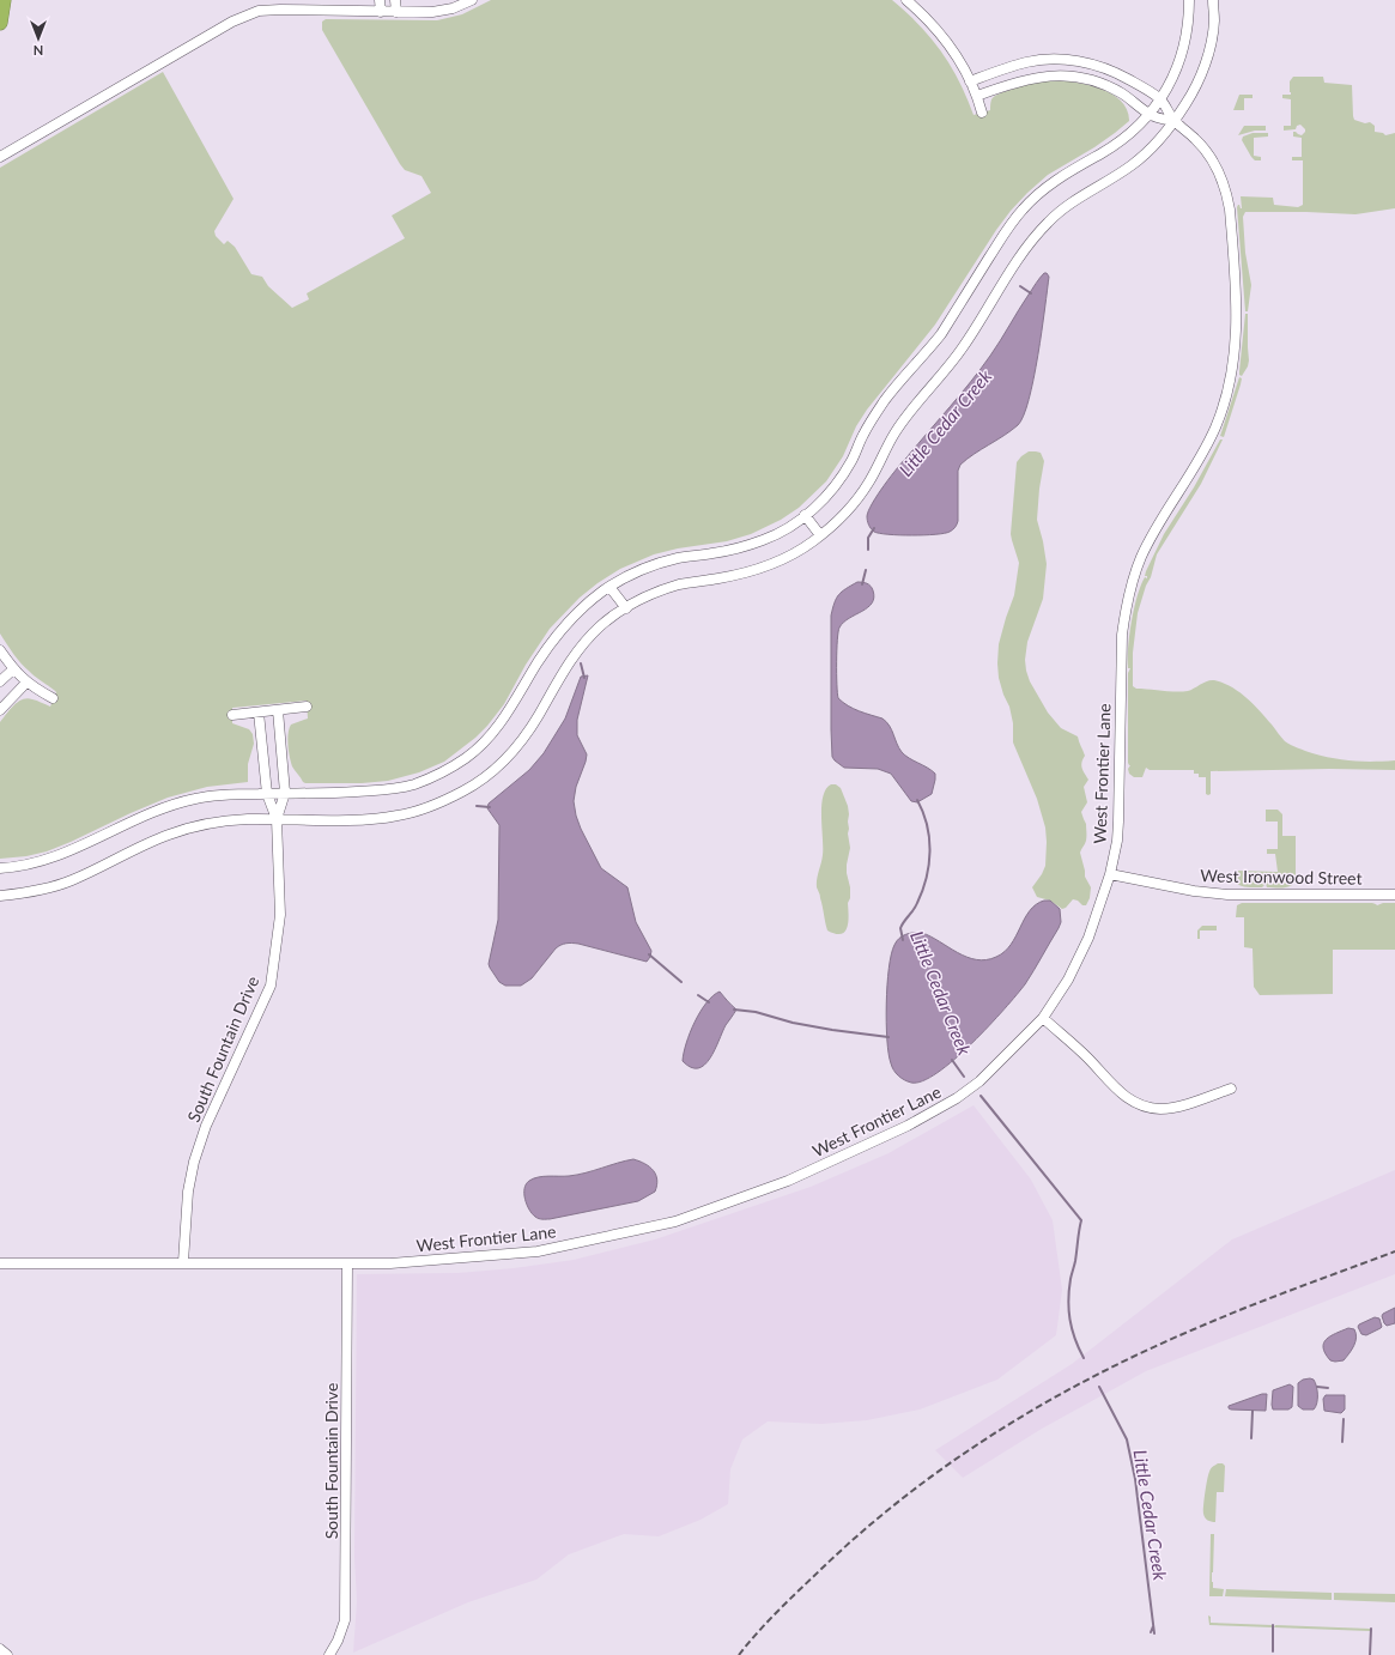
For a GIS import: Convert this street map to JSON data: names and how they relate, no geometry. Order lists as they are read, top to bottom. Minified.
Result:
{"streets":{"street":["West Frontier Lane","West Ironwood Street","South Fountain Drive"]},"crossings":[["West Frontier Lane","West Ironwood Street"],["West Frontier Lane","South Fountain Drive"]],"water":["Little Cedar Creek"],"north":"bottom"}
